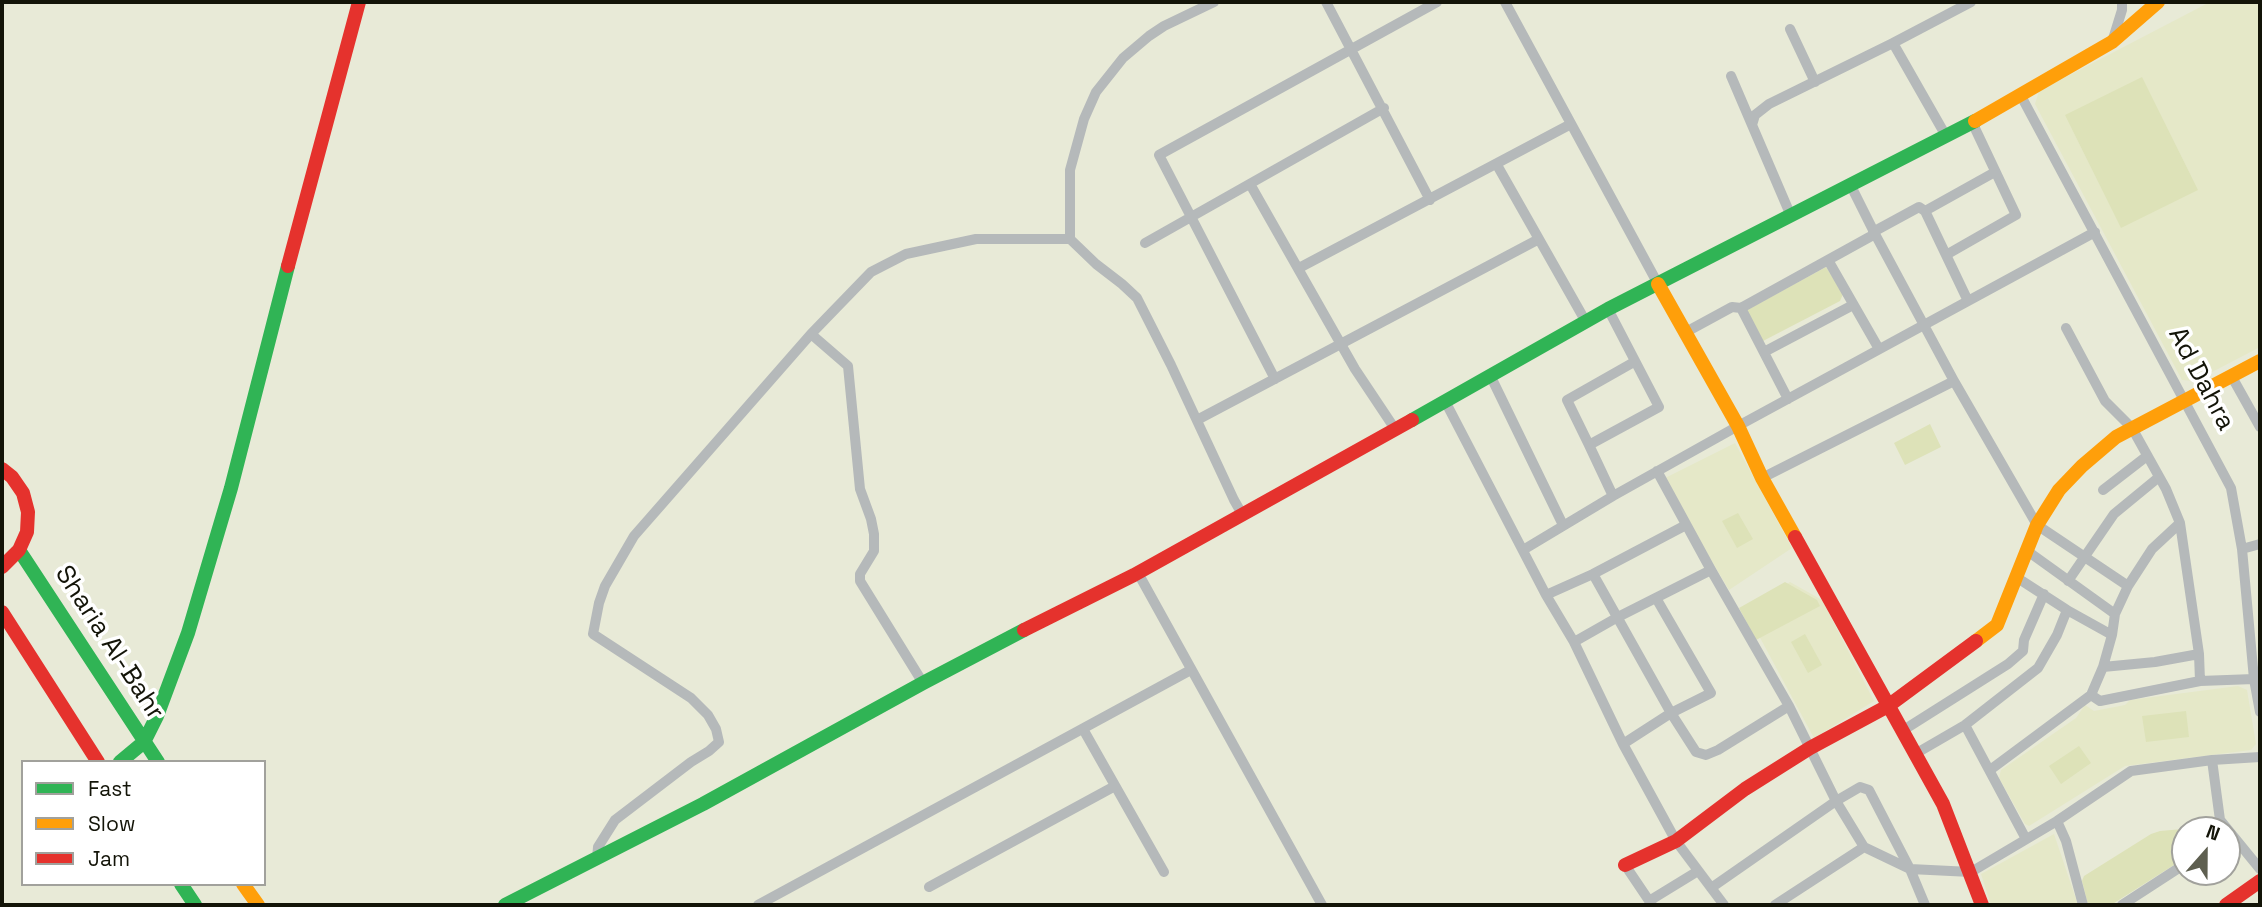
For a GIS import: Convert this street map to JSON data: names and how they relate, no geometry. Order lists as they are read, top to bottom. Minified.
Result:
{"streets":{"street":["Ad Dahra","Sharia Al-Bahr"]},"legend":["Fast","Slow","Jam"],"north":"top"}
